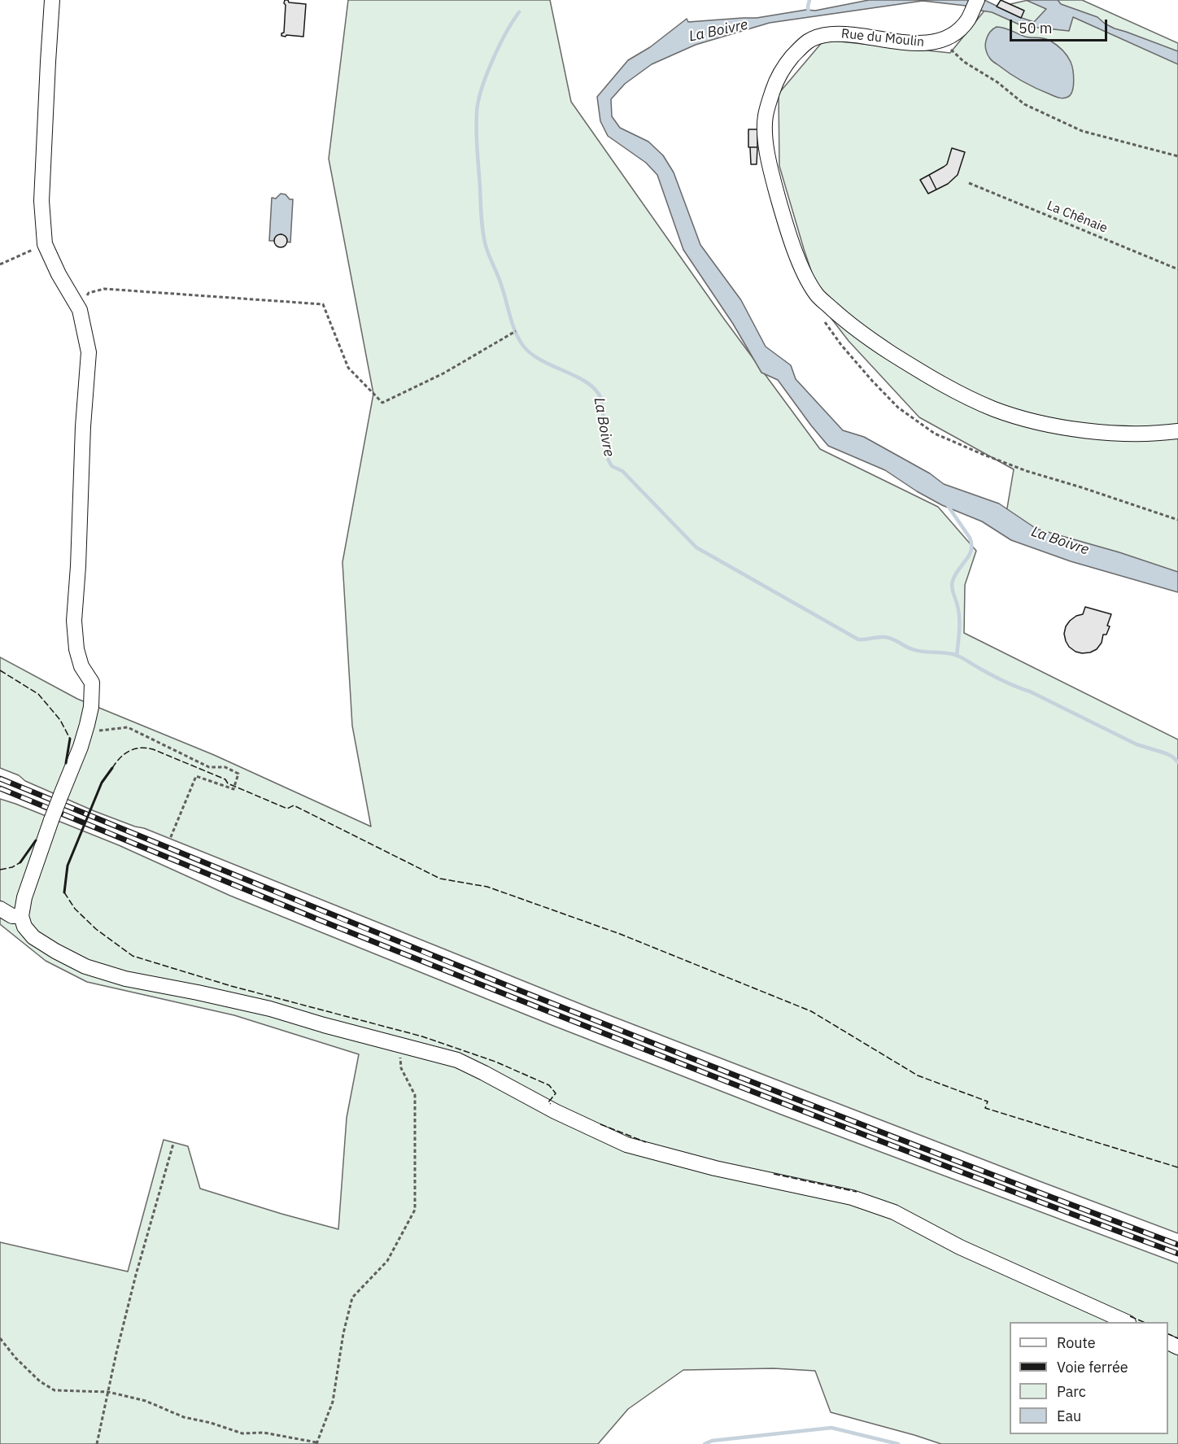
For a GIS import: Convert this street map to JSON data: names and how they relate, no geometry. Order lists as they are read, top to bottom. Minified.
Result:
{"streets":{"street":["Rue du Moulin"],"path":["La Chênaie"]},"water":["La Boivre"],"legend":["Route","Voie ferrée","Parc","Eau"],"scale_bar":"50 m"}
